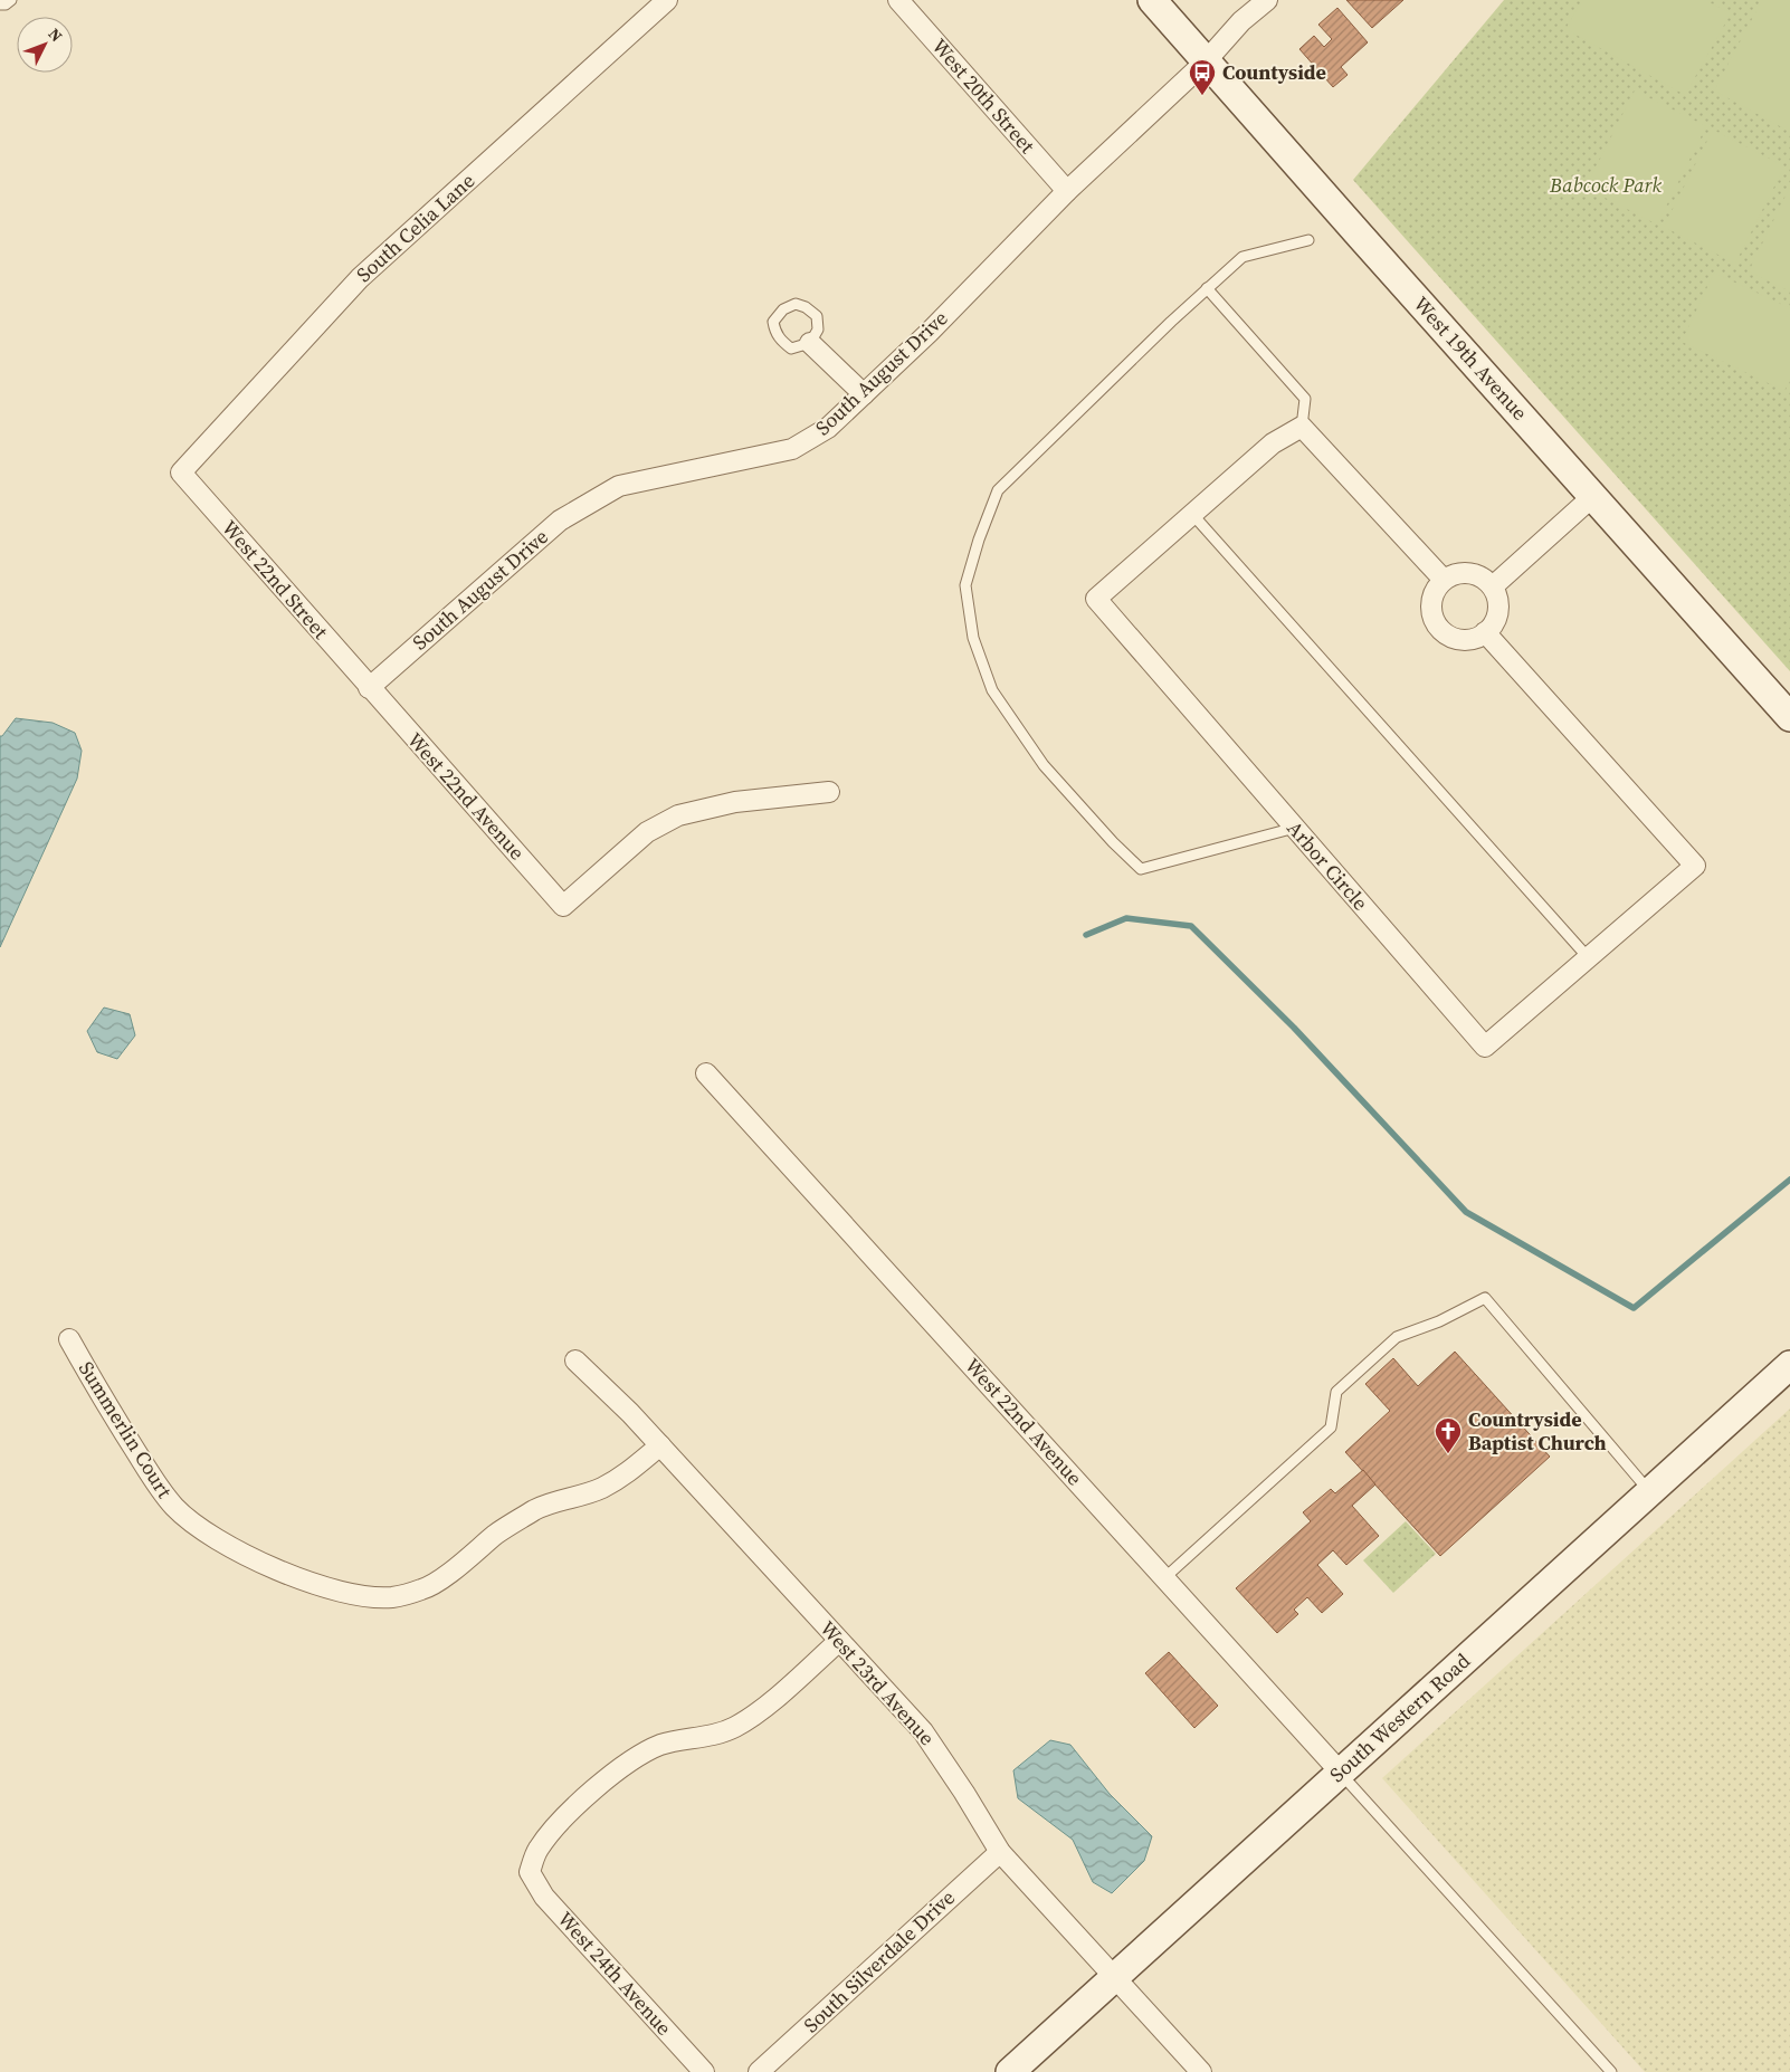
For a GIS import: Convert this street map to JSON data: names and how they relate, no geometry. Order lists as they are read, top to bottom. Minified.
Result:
{"streets":{"street":["West 20th Street","South Celia Lane","West 19th Avenue","South August Drive","West 22nd Street","West 22nd Avenue","Arbor Circle","Summerlin Court","West 23rd Avenue","South Western Road","South Silverdale Drive","West 24th Avenue"]},"crossings":[["West 20th Street","South August Drive"],["South Celia Lane","West 22nd Street"],["West 19th Avenue","South August Drive"],["South August Drive","West 22nd Street"],["South August Drive","West 22nd Avenue"],["West 22nd Street","West 22nd Avenue"],["West 22nd Avenue","South Western Road"],["Summerlin Court","West 23rd Avenue"],["West 23rd Avenue","South Western Road"],["West 23rd Avenue","South Silverdale Drive"],["West 23rd Avenue","West 24th Avenue"]],"parks":["Babcock Park"],"places":{"bus stop":["Countyside"],"church":["Countryside Baptist Church"]},"north":"top right"}
